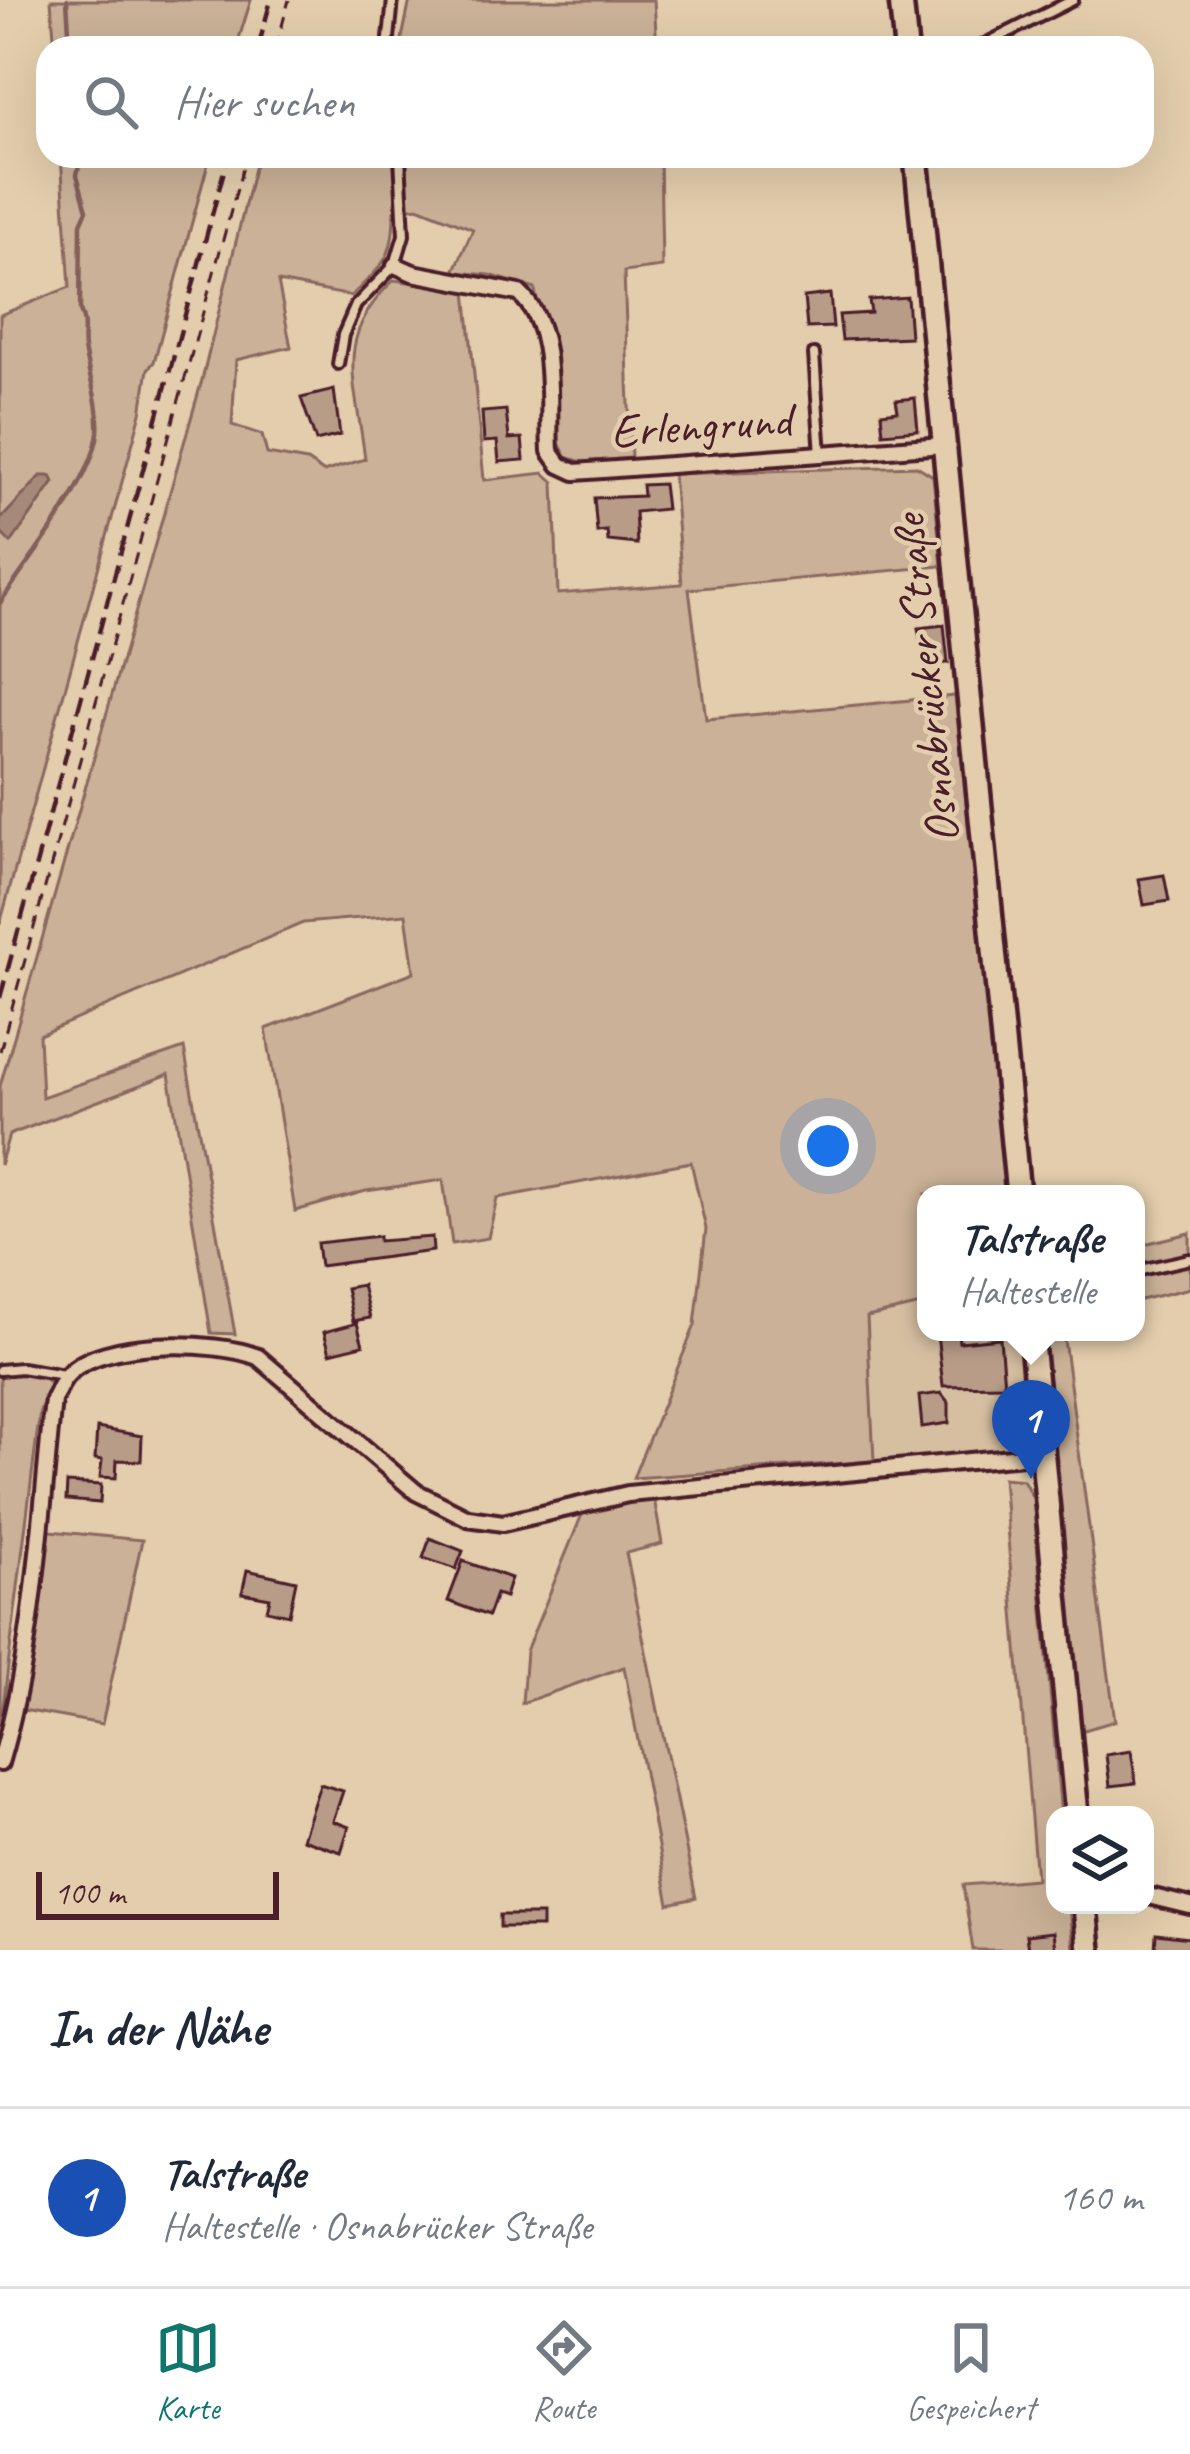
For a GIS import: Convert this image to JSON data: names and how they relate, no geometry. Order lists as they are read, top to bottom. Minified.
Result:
{"streets":{"main road":["Osnabrücker Straße"],"street":["Erlengrund"]},"crossings":[["Erlengrund","Osnabrücker Straße"]],"scale_bar":"100 m","page":{"search":"Hier suchen","popup":["Talstraße","Haltestelle"],"pins":"1","scale":"100 m","heading":"In der Nähe","list":[{"mark":"1","name":"Talstraße","note":"Haltestelle · Osnabrücker Straße","value":"160 m"}],"nav":["Karte","Route","Gespeichert"]}}
